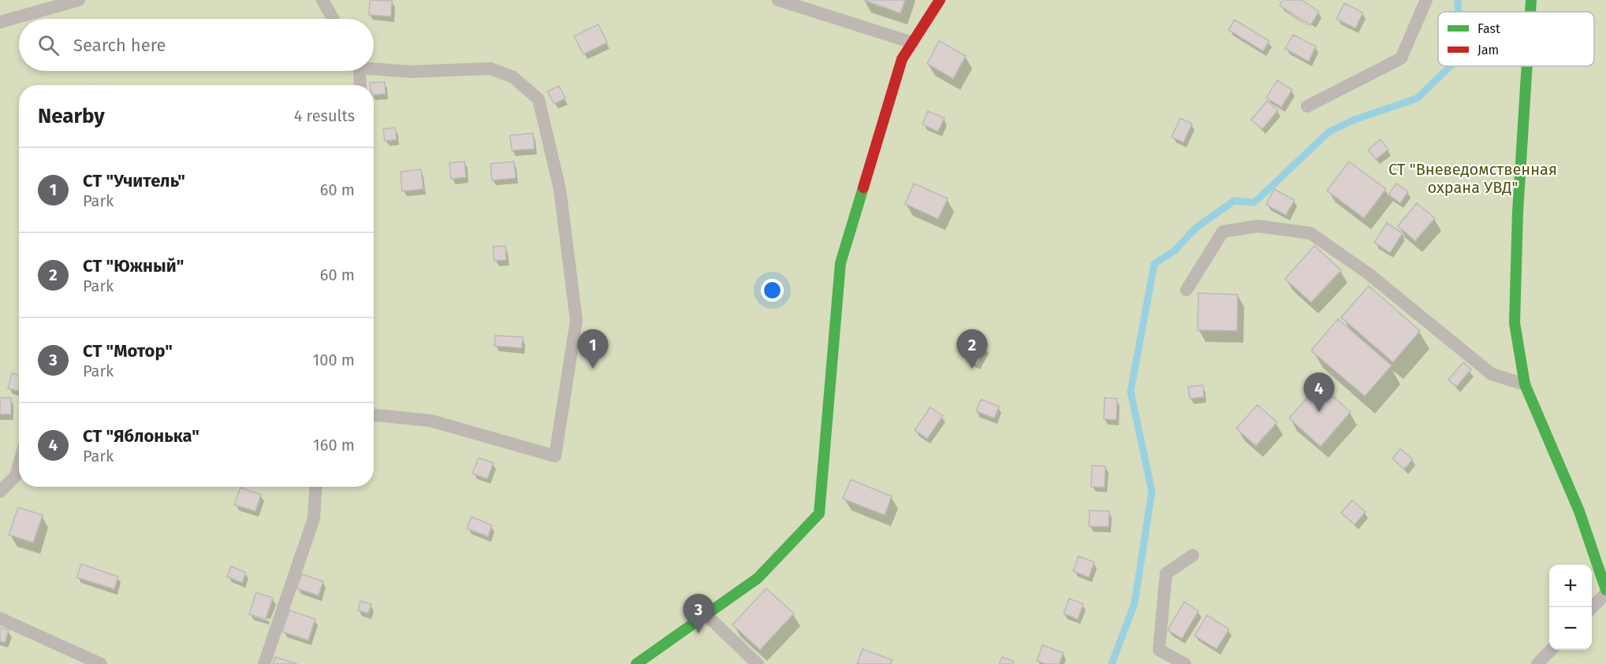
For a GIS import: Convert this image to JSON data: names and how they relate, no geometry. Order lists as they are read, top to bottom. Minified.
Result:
{"parks":["СТ \"Вневедомственная охрана УВД\""],"legend":["Fast","Jam"],"page":{"search":"Search here","heading":["Nearby","4 results"],"list":[{"mark":"1","name":"СТ \"Учитель\"","note":"Park","value":"60 m"},{"mark":"2","name":"СТ \"Южный\"","note":"Park","value":"60 m"},{"mark":"3","name":"СТ \"Мотор\"","note":"Park","value":"100 m"},{"mark":"4","name":"СТ \"Яблонька\"","note":"Park","value":"160 m"}],"pins":["1","2","4","3"],"map_buttons":["+","−"]}}
